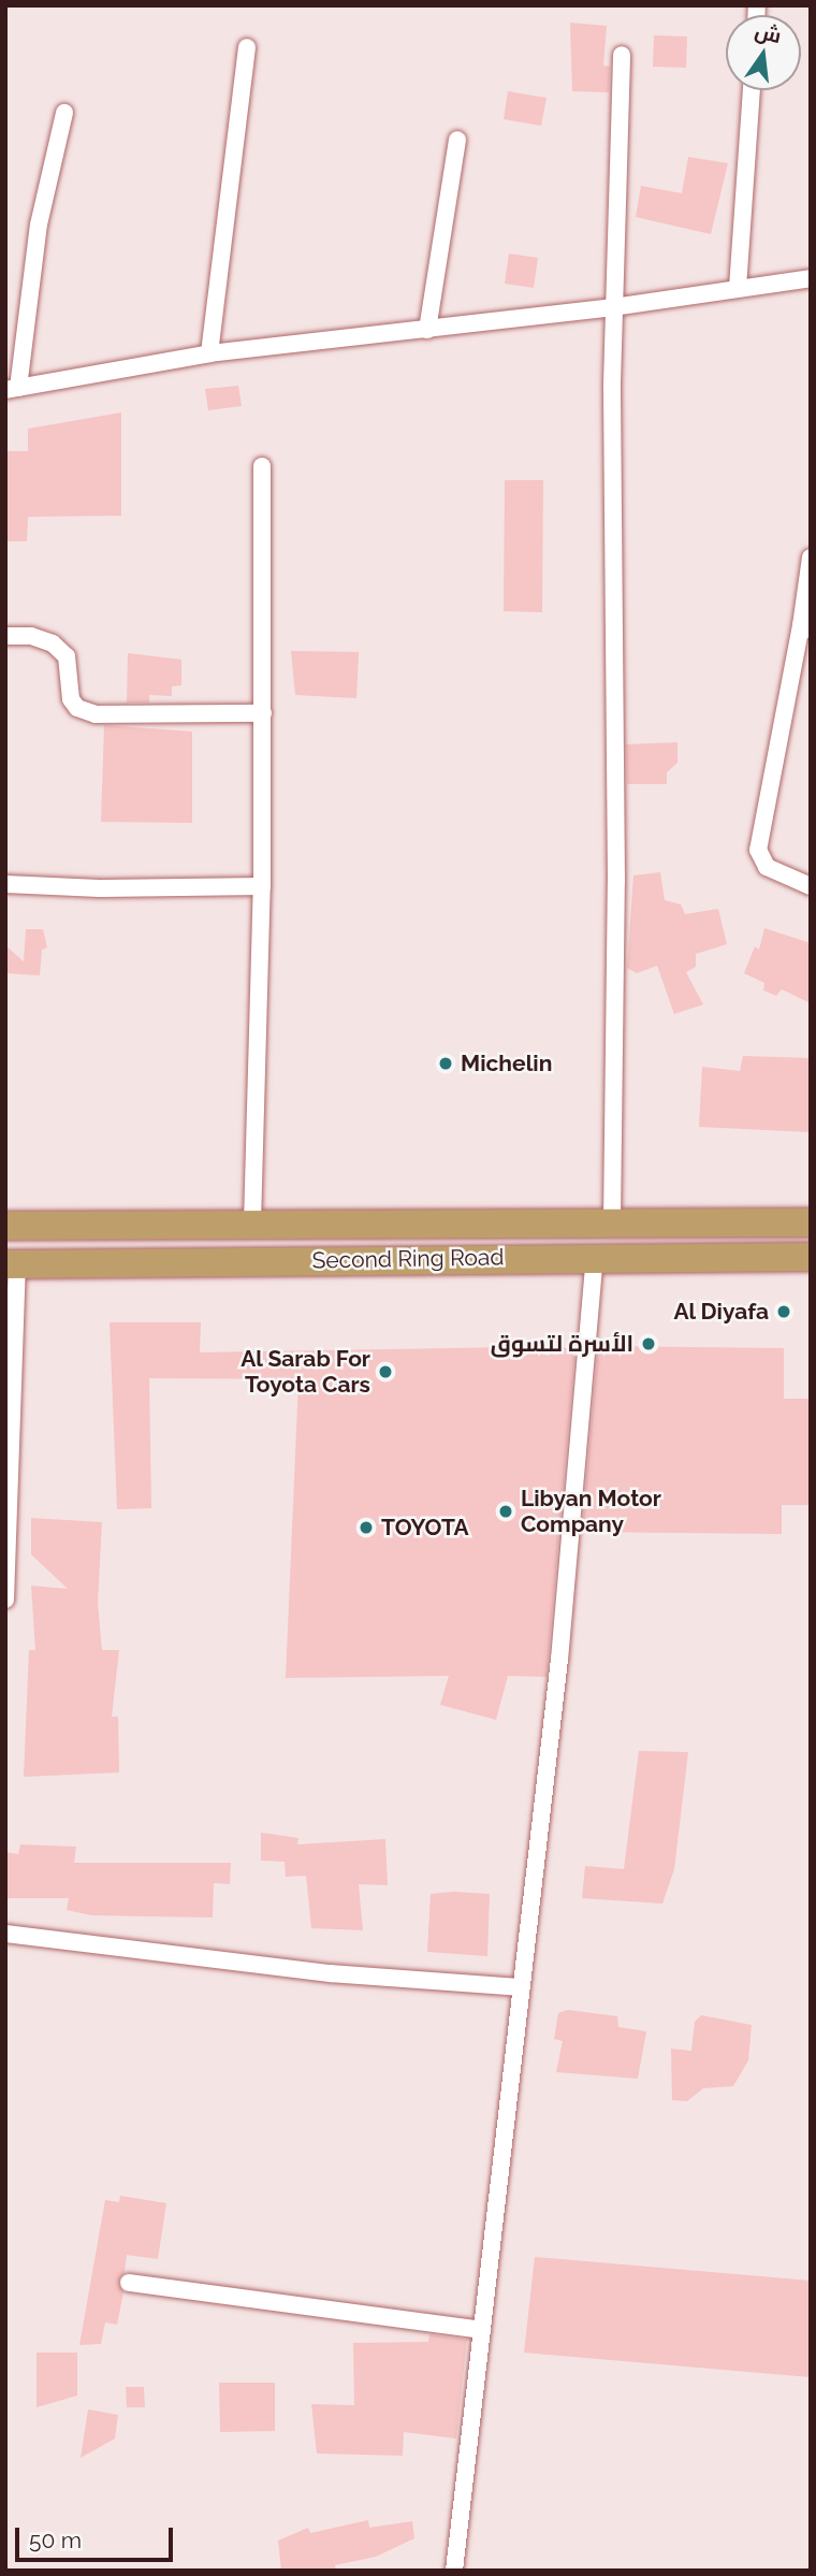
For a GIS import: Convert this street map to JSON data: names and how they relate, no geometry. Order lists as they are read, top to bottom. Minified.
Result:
{"streets":{"highway":["Second Ring Road"]},"places":["Michelin","Al Diyafa","الأسرة لتسوق","Al Sarab For Toyota Cars","Libyan Motor Company","TOYOTA"],"scale_bar":"50 m","north":"top"}
